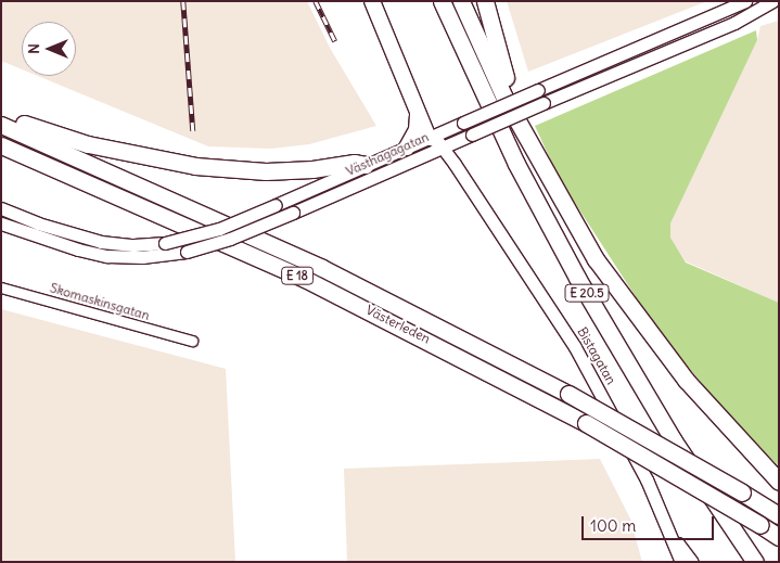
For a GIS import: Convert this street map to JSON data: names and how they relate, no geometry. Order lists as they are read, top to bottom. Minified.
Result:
{"streets":{"highway":["E 18","E 20.5","Västerleden"],"main road":["Västhagagatan","Bistagatan"],"street":["Skomaskinsgatan"]},"crossings":[["Västhagagatan","E 20.5"],["Västhagagatan","Bistagatan"],["E 20.5","Bistagatan"]],"scale_bar":"100 m","north":"left"}
